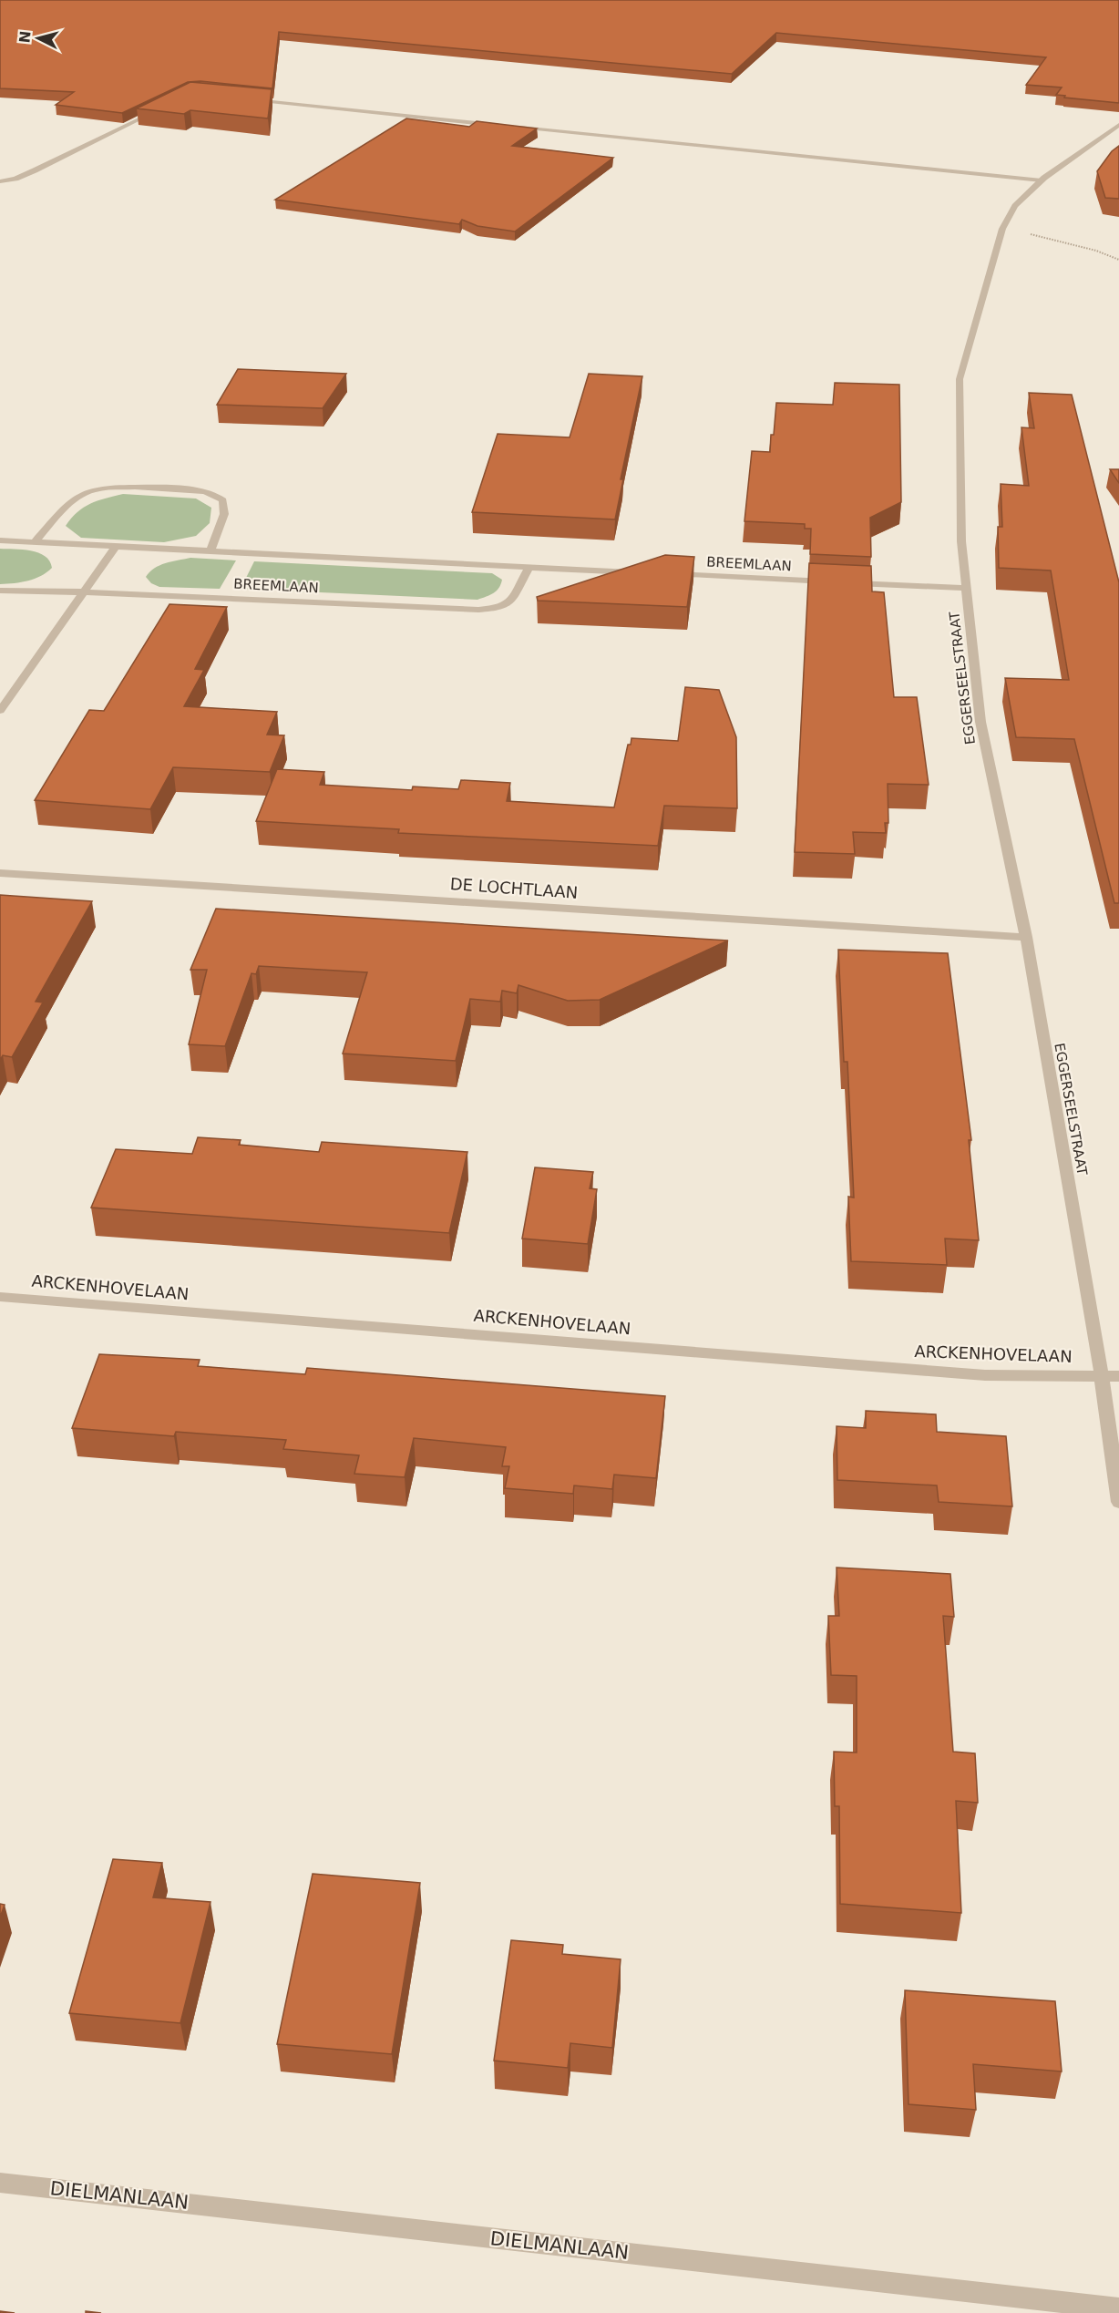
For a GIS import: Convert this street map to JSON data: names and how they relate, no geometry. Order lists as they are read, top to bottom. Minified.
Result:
{"streets":{"street":["BREEMLAAN","EGGERSEELSTRAAT","DE LOCHTLAAN","ARCKENHOVELAAN","DIELMANLAAN"]},"crossings":[["EGGERSEELSTRAAT","DE LOCHTLAAN"],["EGGERSEELSTRAAT","ARCKENHOVELAAN"]],"north":"left"}
